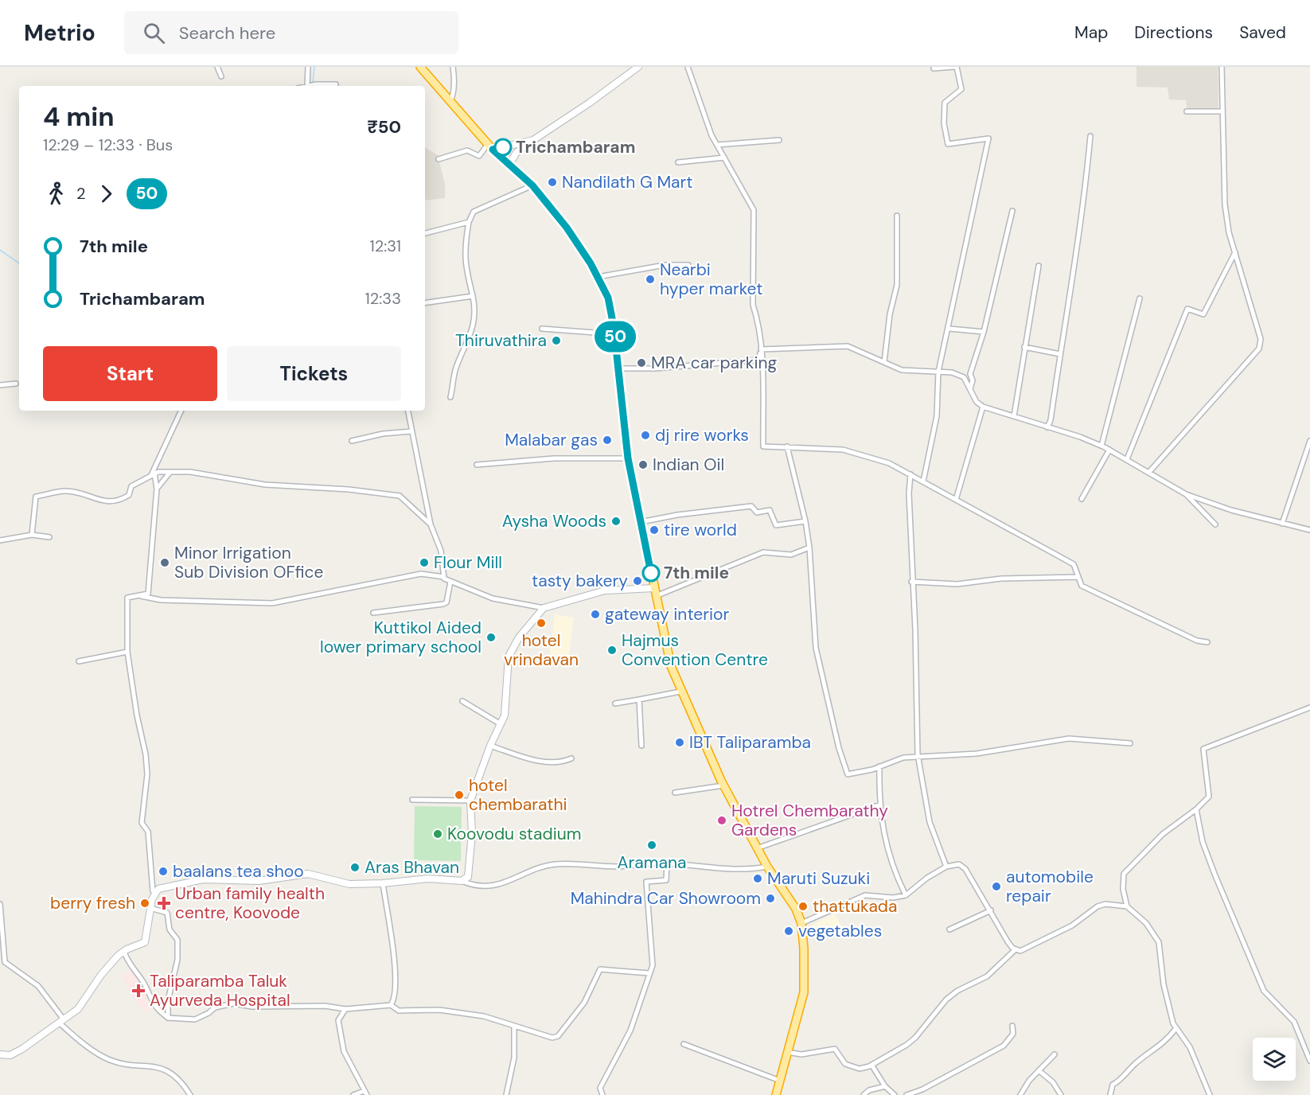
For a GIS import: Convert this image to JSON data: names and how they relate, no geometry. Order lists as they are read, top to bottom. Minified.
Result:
{"places":{"other":["Trichambaram","Nandilath G Mart","Nearbi hyper market","Thiruvathira","MRA car parking","dj rire works","Malabar gas","Indian Oil","Aysha Woods","tire world","Minor Irrigation Sub Division OFfice","Flour Mill","7th mile","tasty bakery","gateway interior","hotel vrindavan","Kuttikol Aided lower primary school","Hajmus Convention Centre","IBT Taliparamba","hotel chembarathi","Hotrel Chembarathy Gardens","Koovodu stadium","Aramana","Aras Bhavan","baalans tea shoo","Maruti Suzuki","automobile repair","Mahindra Car Showroom","berry fresh","thattukada","vegetables"],"health":["Urban family health centre, Koovode","Taliparamba Taluk Ayurveda Hospital"]},"lines":["bus line 50"],"page":{"header":"Metrio","search":"Search here","nav":["Map","Directions","Saved"],"on_map":"50","heading":["4 min","12:29 – 12:33 · Bus","₹50"],"legs":["2","50"],"list":[{"name":"7th mile","value":"12:31"},{"name":"Trichambaram","value":"12:33"}],"buttons":["Start","Tickets"]}}
